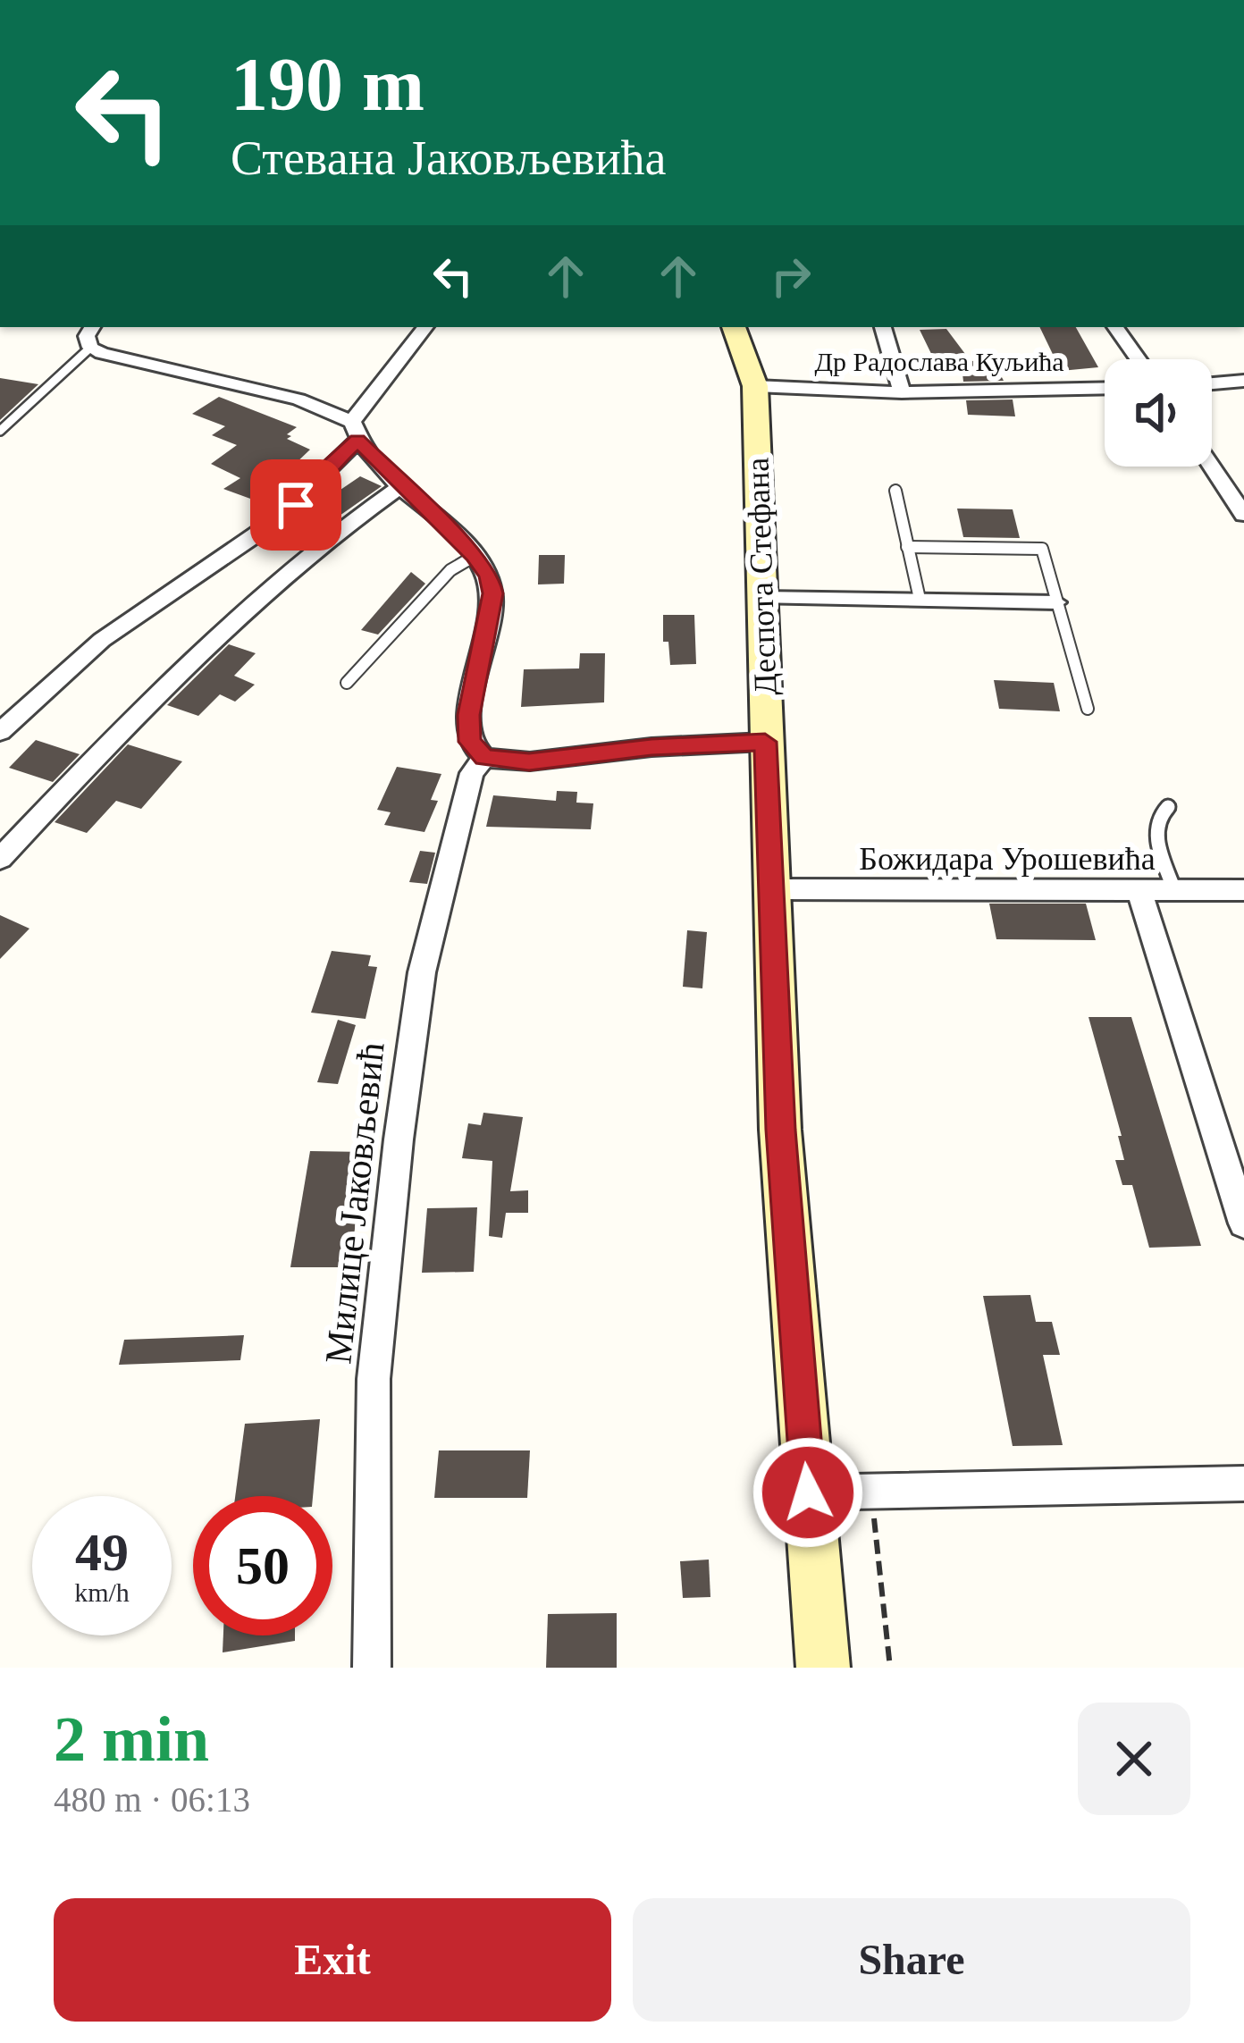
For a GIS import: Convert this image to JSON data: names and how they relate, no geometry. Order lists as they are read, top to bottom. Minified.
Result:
{"streets":{"main road":["Деспота Стефана"],"street":["Др Радослава Куљића","Божидара Урошевића","Милице Јаковљевић"]},"crossings":[["Др Радослава Куљића","Деспота Стефана"],["Деспота Стефана","Божидара Урошевића"]],"page":{"turn":["190 m","Стевана Јаковљевића"],"speed":"49 km/h","limit":"50","heading":["2 min","480 m · 06:13"],"buttons":["Exit","Share"]}}
